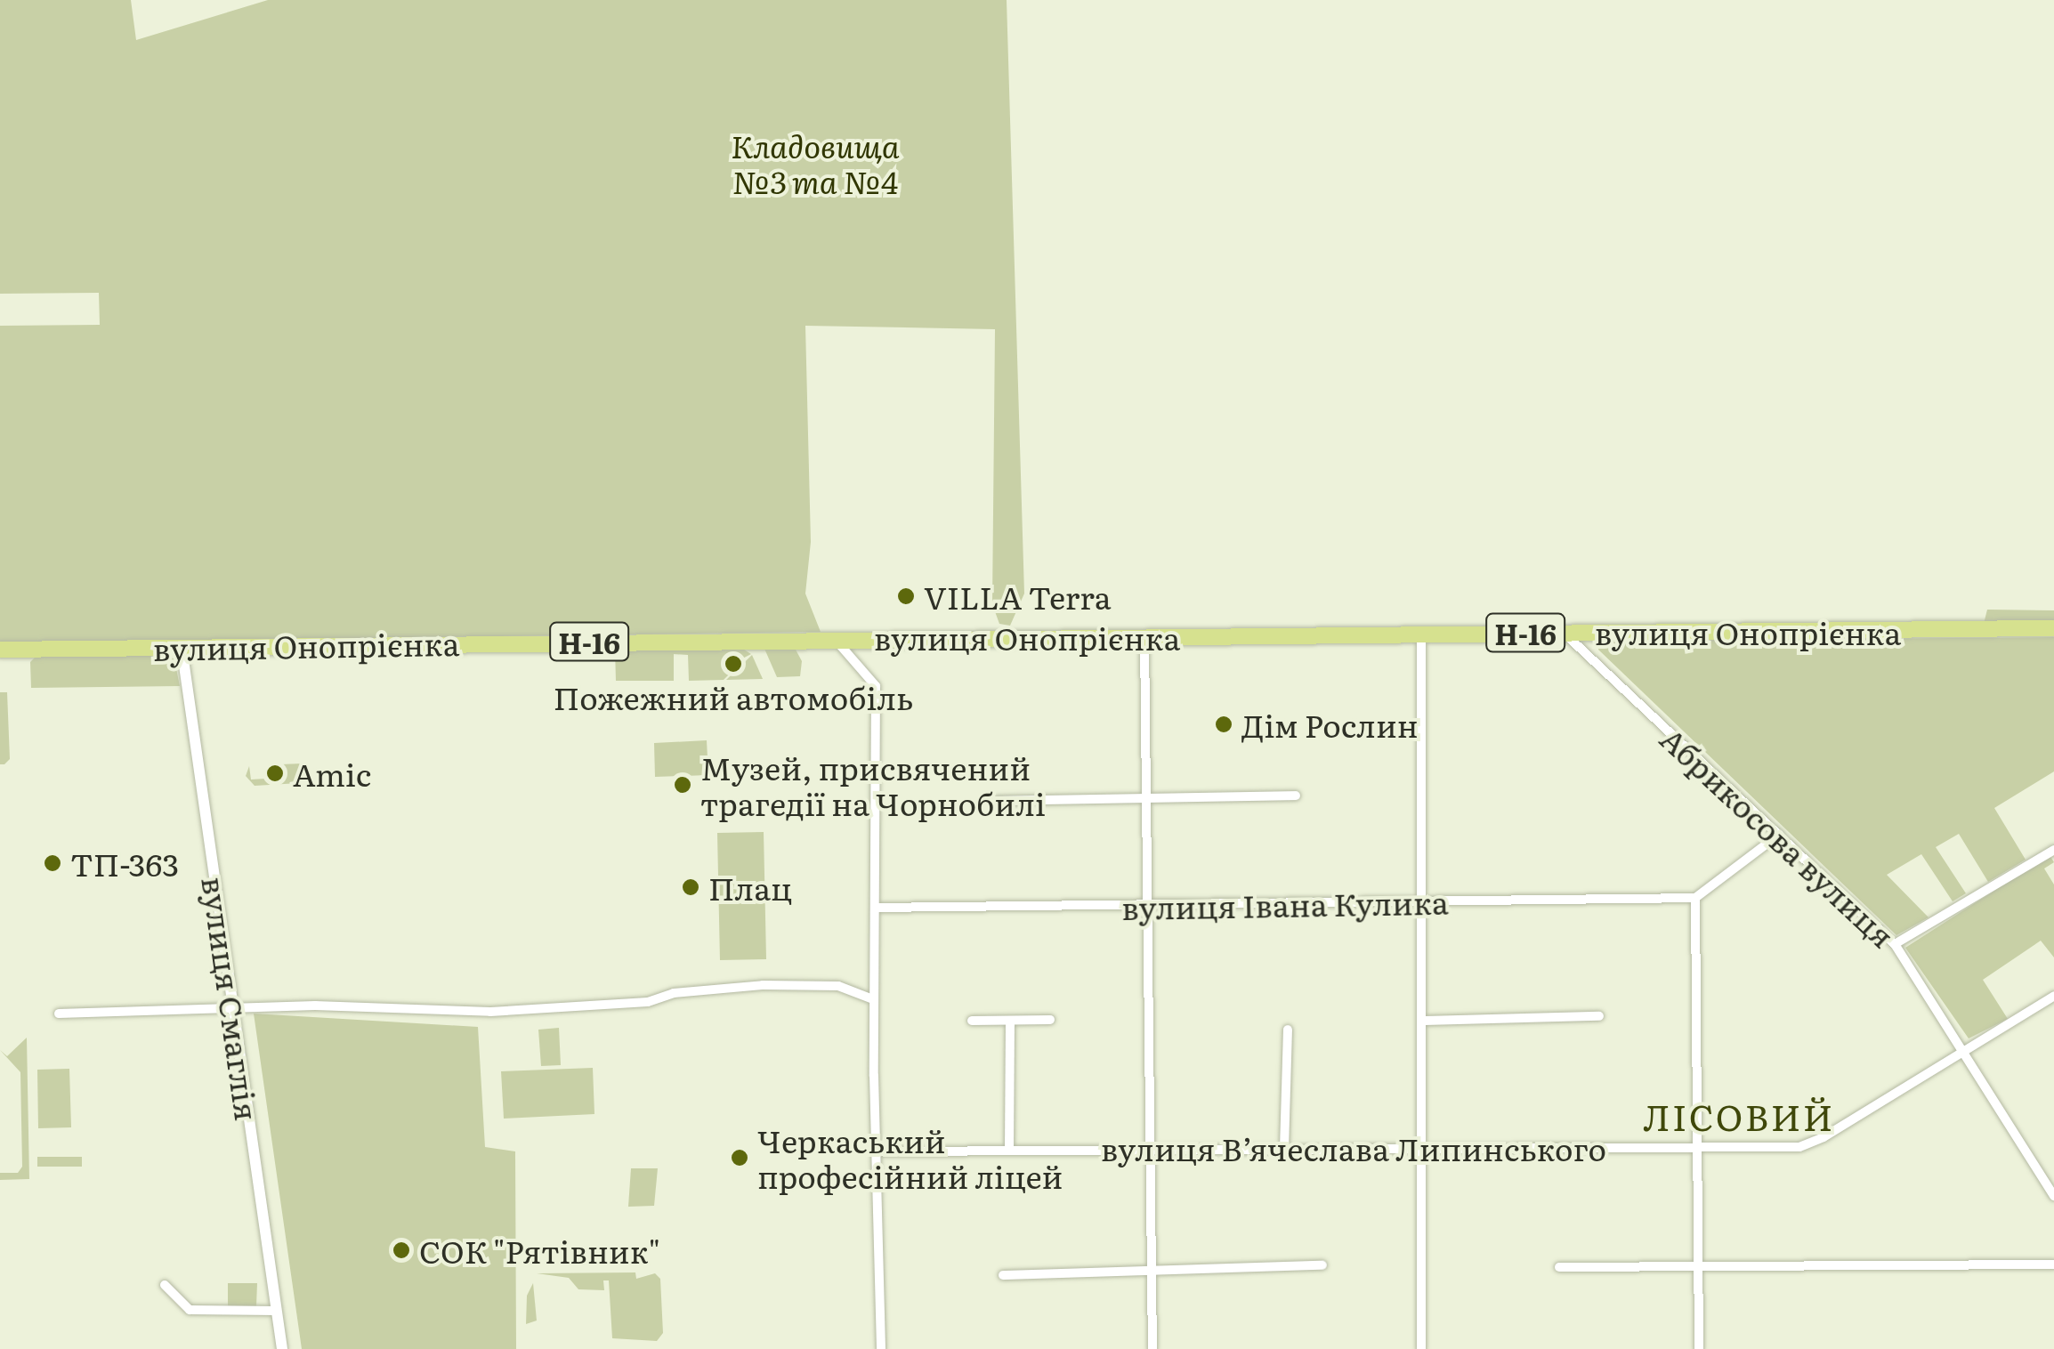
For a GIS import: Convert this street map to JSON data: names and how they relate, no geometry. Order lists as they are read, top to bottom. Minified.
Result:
{"streets":{"main road":["вулиця Онопрієнка","Н-16"],"street":["Абрикосова вулиця","вулиця Івана Кулика","вулиця Смаглія","вулиця Вʼячеслава Липинського"]},"crossings":[["вулиця Онопрієнка","Абрикосова вулиця"],["вулиця Онопрієнка","вулиця Смаглія"],["Абрикосова вулиця","вулиця Вʼячеслава Липинського"]],"districts":["ЛІСОВИЙ"],"parks":["Кладовища №3 та №4"],"places":["VILLA Terra","Пожежний автомобіль","Дім Рослин","Amic","Музей, присвячений трагедії на Чорнобилі","ТП-363","Плац","Черкаський професійний ліцей","СОК \"Рятівник\""]}
